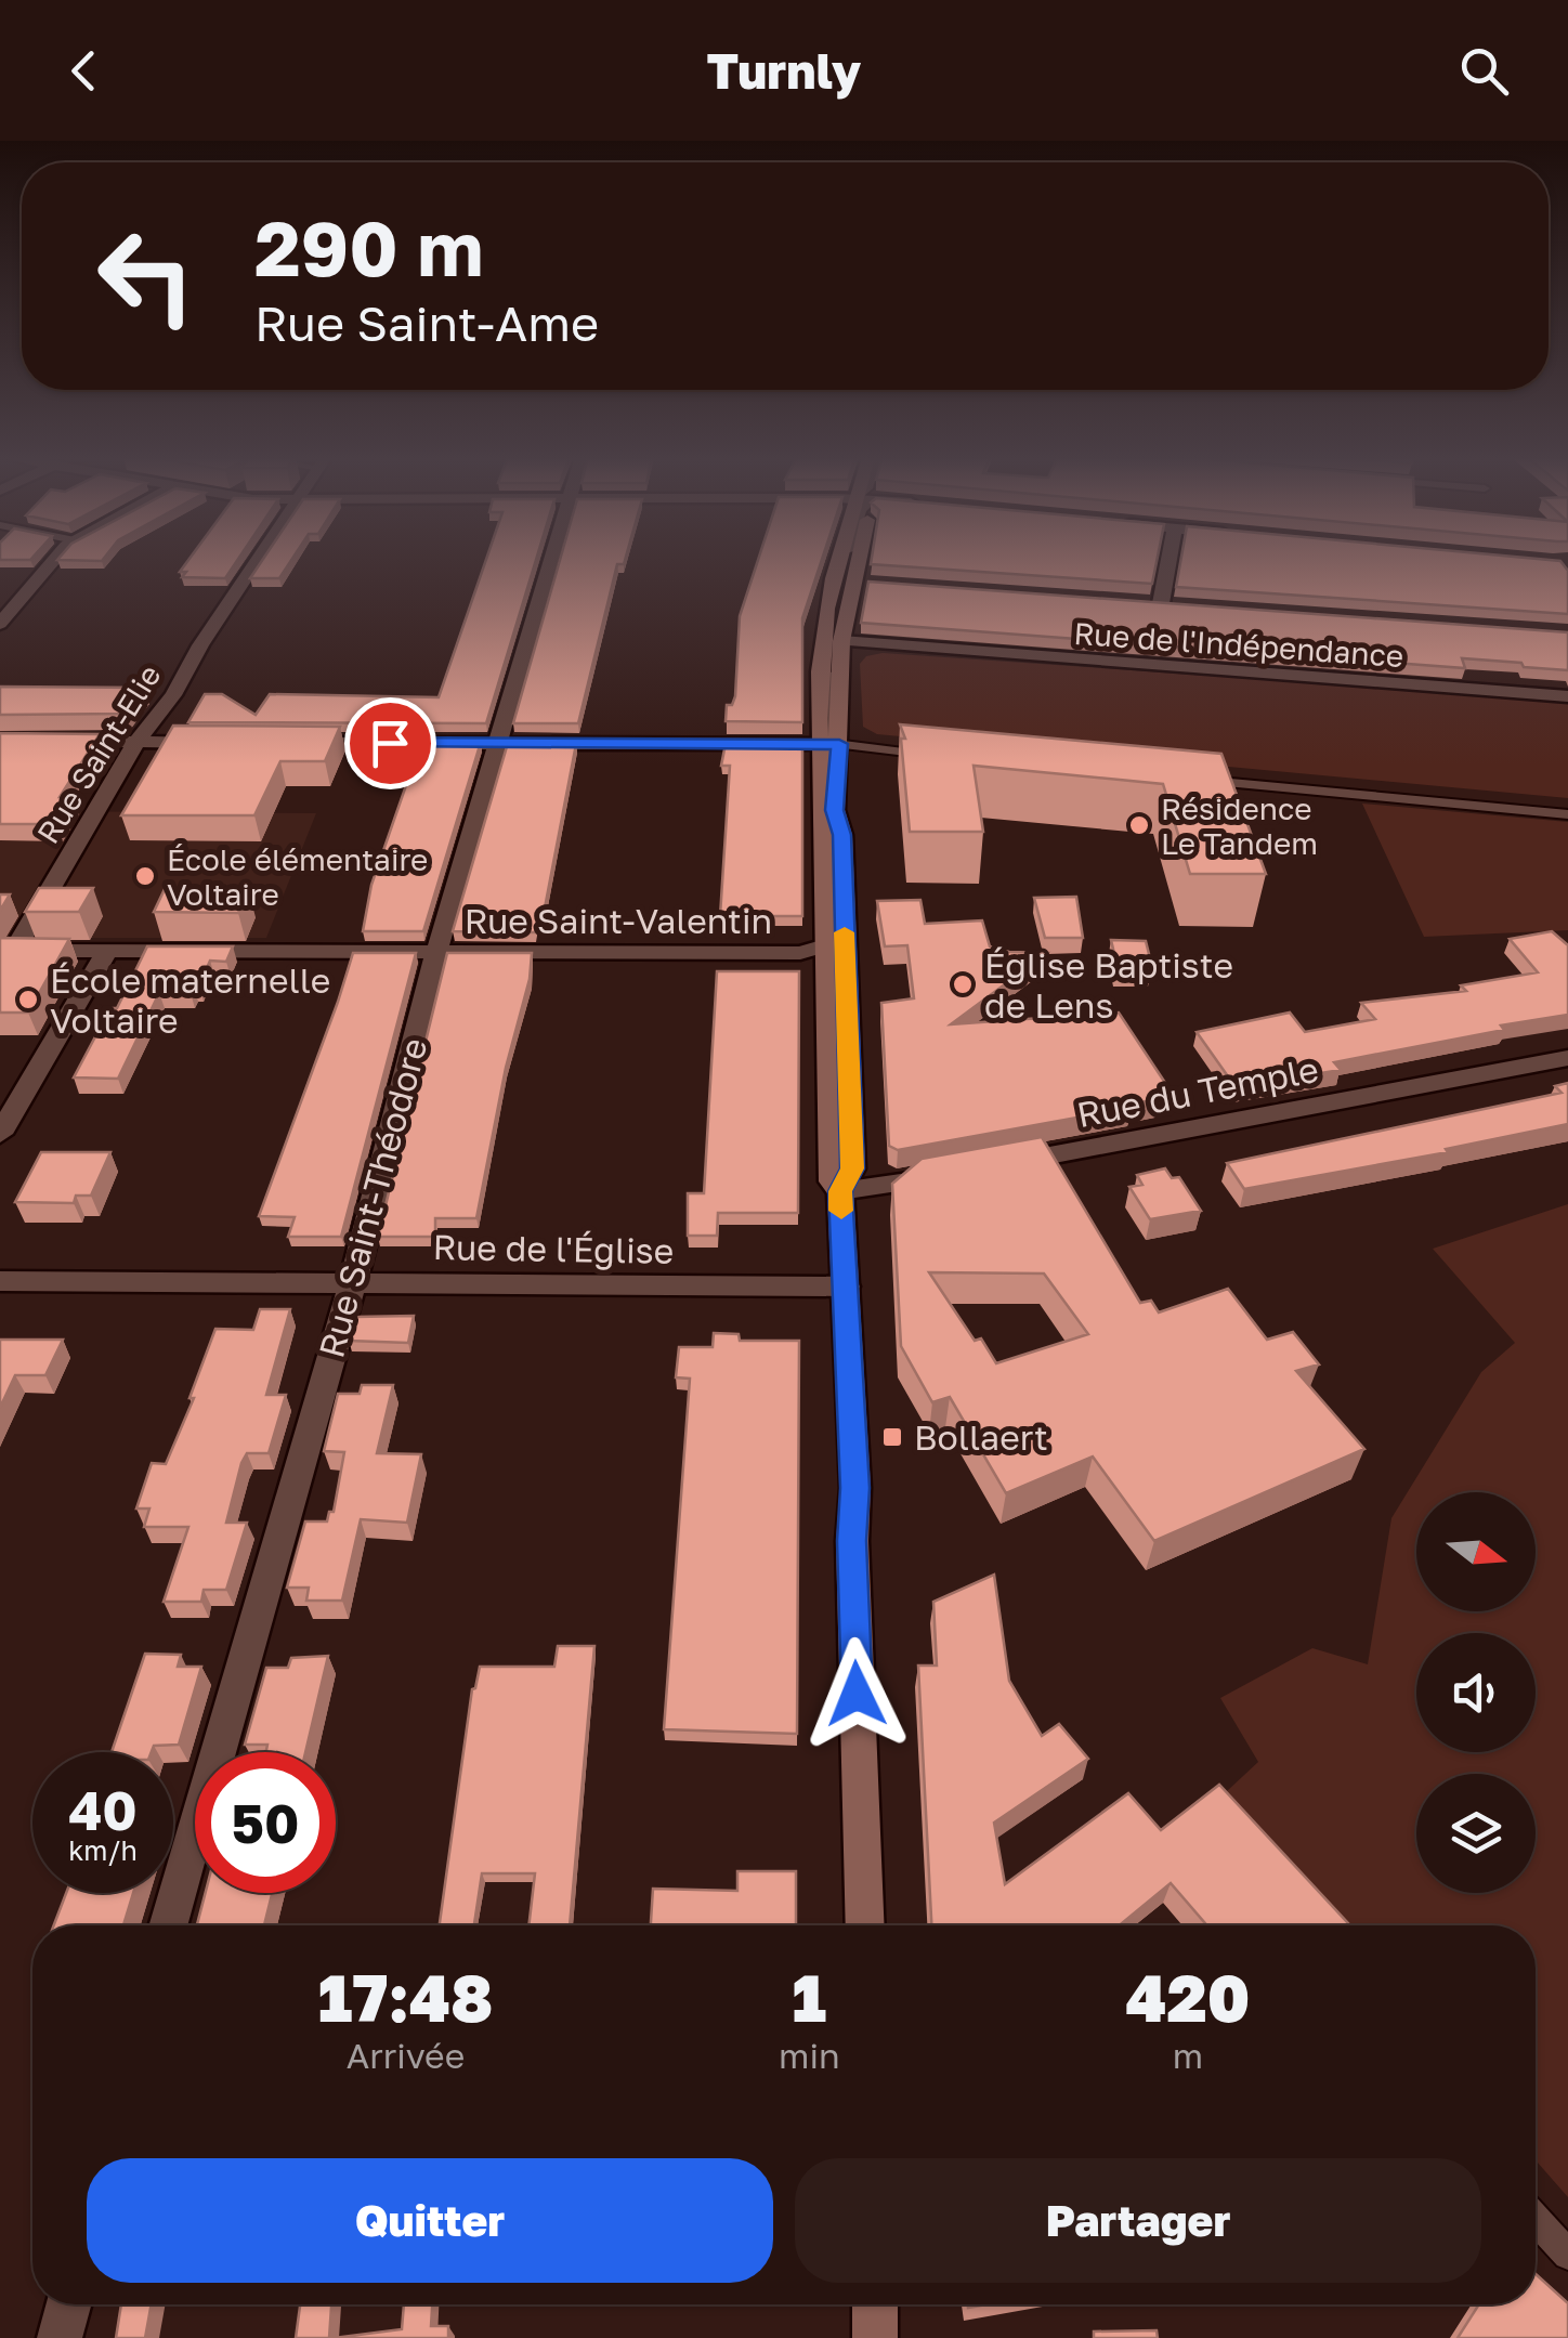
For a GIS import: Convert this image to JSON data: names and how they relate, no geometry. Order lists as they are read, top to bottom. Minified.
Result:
{"streets":{"street":["Rue de l'Indépendance","Rue Saint-Elie","Rue Saint-Valentin","Rue du Temple","Rue Saint-Théodore","Rue de l'Église"]},"crossings":[["Rue Saint-Elie","Rue Saint-Valentin"],["Rue Saint-Valentin","Rue Saint-Théodore"],["Rue Saint-Théodore","Rue de l'Église"]],"places":{"other":["Résidence Le Tandem","École élémentaire Voltaire","Église Baptiste de Lens","École maternelle Voltaire"],"transit":["Bollaert"]},"north":"right","page":{"header":"Turnly","turn":["290 m","Rue Saint-Ame"],"speed":"40 km/h","limit":"50","eta":["17:48","Arrivée","1","min","420","m"],"buttons":["Quitter","Partager"]}}
